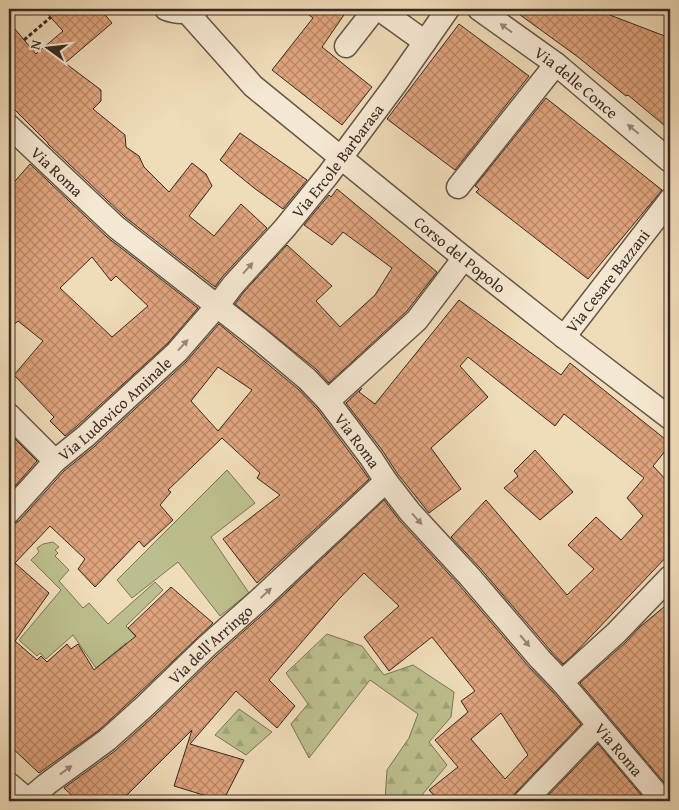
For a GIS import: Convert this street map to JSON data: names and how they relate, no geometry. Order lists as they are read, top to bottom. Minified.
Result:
{"streets":{"street":["Via delle Conce","Via Ercole Barbarasa","Via Roma","Corso del Popolo","Via Cesare Bazzani","Via Ludovico Aminale","Via dell'Arringo"]},"crossings":[["Via Ercole Barbarasa","Via Roma"],["Via Ercole Barbarasa","Corso del Popolo"],["Via Ercole Barbarasa","Via Ludovico Aminale"],["Via Roma","Via Ludovico Aminale"],["Via Roma","Via dell'Arringo"],["Corso del Popolo","Via Cesare Bazzani"]],"one_way":["Via delle Conce","Via Ludovico Aminale","Via dell'Arringo"],"north":"left"}
